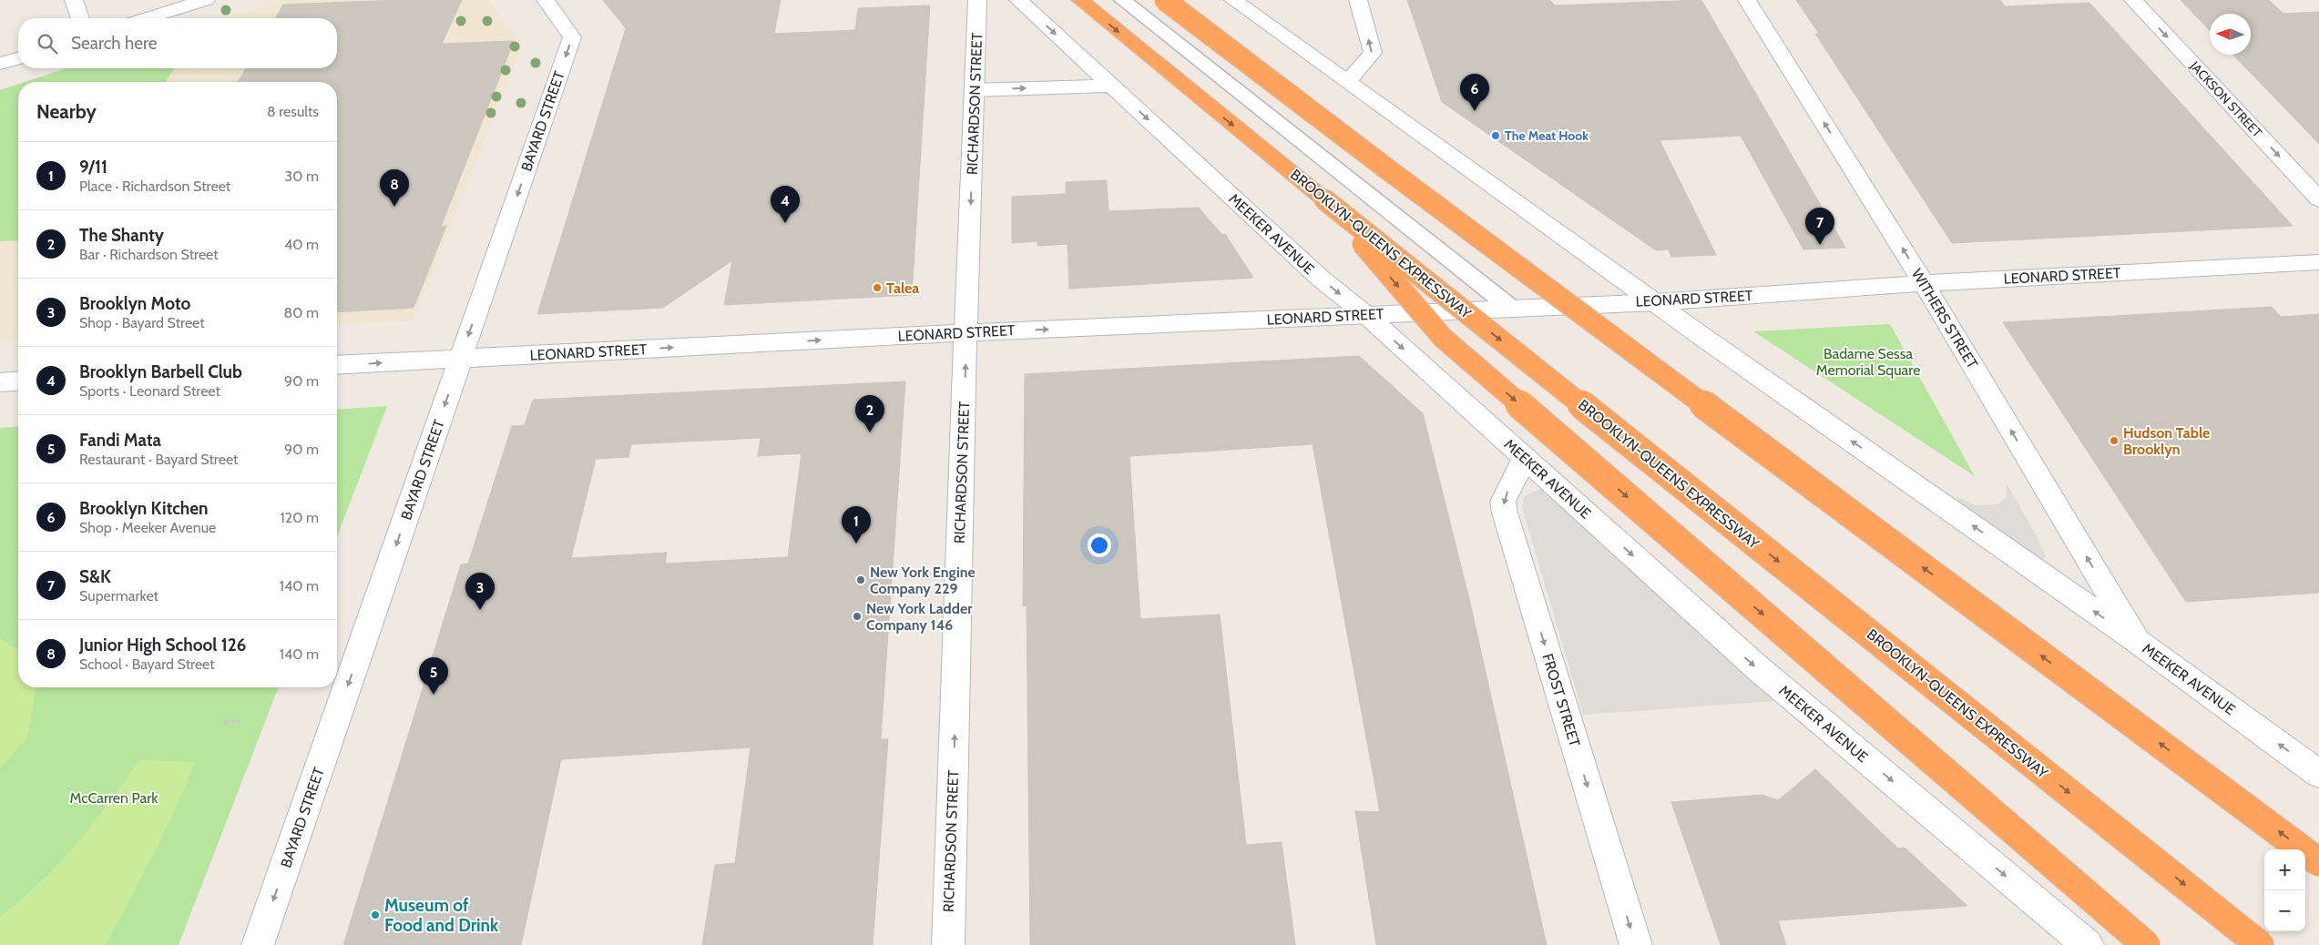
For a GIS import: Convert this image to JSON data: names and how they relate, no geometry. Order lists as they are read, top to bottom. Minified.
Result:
{"streets":{"highway":["BROOKLYN-QUEENS EXPRESSWAY"],"street":["JACKSON STREET","RICHARDSON STREET","BAYARD STREET","MEEKER AVENUE","LEONARD STREET","WITHERS STREET","FROST STREET"]},"crossings":[["RICHARDSON STREET","LEONARD STREET"],["BAYARD STREET","LEONARD STREET"],["MEEKER AVENUE","LEONARD STREET"],["MEEKER AVENUE","WITHERS STREET"],["MEEKER AVENUE","FROST STREET"],["LEONARD STREET","WITHERS STREET"]],"one_way":["JACKSON STREET","BAYARD STREET","LEONARD STREET","WITHERS STREET","FROST STREET"],"parks":["Badame Sessa Memorial Square","McCarren Park"],"places":["The Meat Hook","Talea","Hudson Table Brooklyn","New York Engine Company 229","New York Ladder Company 146","Museum of Food and Drink"],"north":"left","page":{"search":"Search here","pins":["6","8","4","7","2","1","3","5"],"heading":["Nearby","8 results"],"list":[{"mark":"1","name":"9/11","note":"Place · Richardson Street","value":"30 m"},{"mark":"2","name":"The Shanty","note":"Bar · Richardson Street","value":"40 m"},{"mark":"3","name":"Brooklyn Moto","note":"Shop · Bayard Street","value":"80 m"},{"mark":"4","name":"Brooklyn Barbell Club","note":"Sports · Leonard Street","value":"90 m"},{"mark":"5","name":"Fandi Mata","note":"Restaurant · Bayard Street","value":"90 m"},{"mark":"6","name":"Brooklyn Kitchen","note":"Shop · Meeker Avenue","value":"120 m"},{"mark":"7","name":"S&K","note":"Supermarket","value":"140 m"},{"mark":"8","name":"Junior High School 126","note":"School · Bayard Street","value":"140 m"}],"map_buttons":["+","−"]}}
